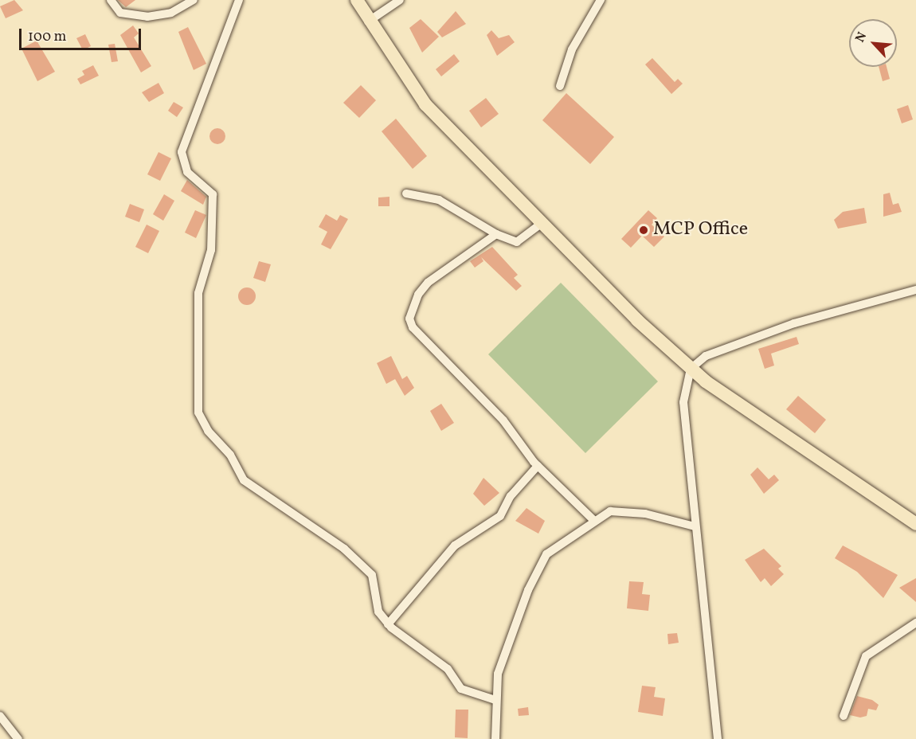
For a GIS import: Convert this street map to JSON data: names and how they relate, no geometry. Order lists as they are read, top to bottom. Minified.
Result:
{"places":["MCP Office"],"scale_bar":"100 m","north":"top left"}
